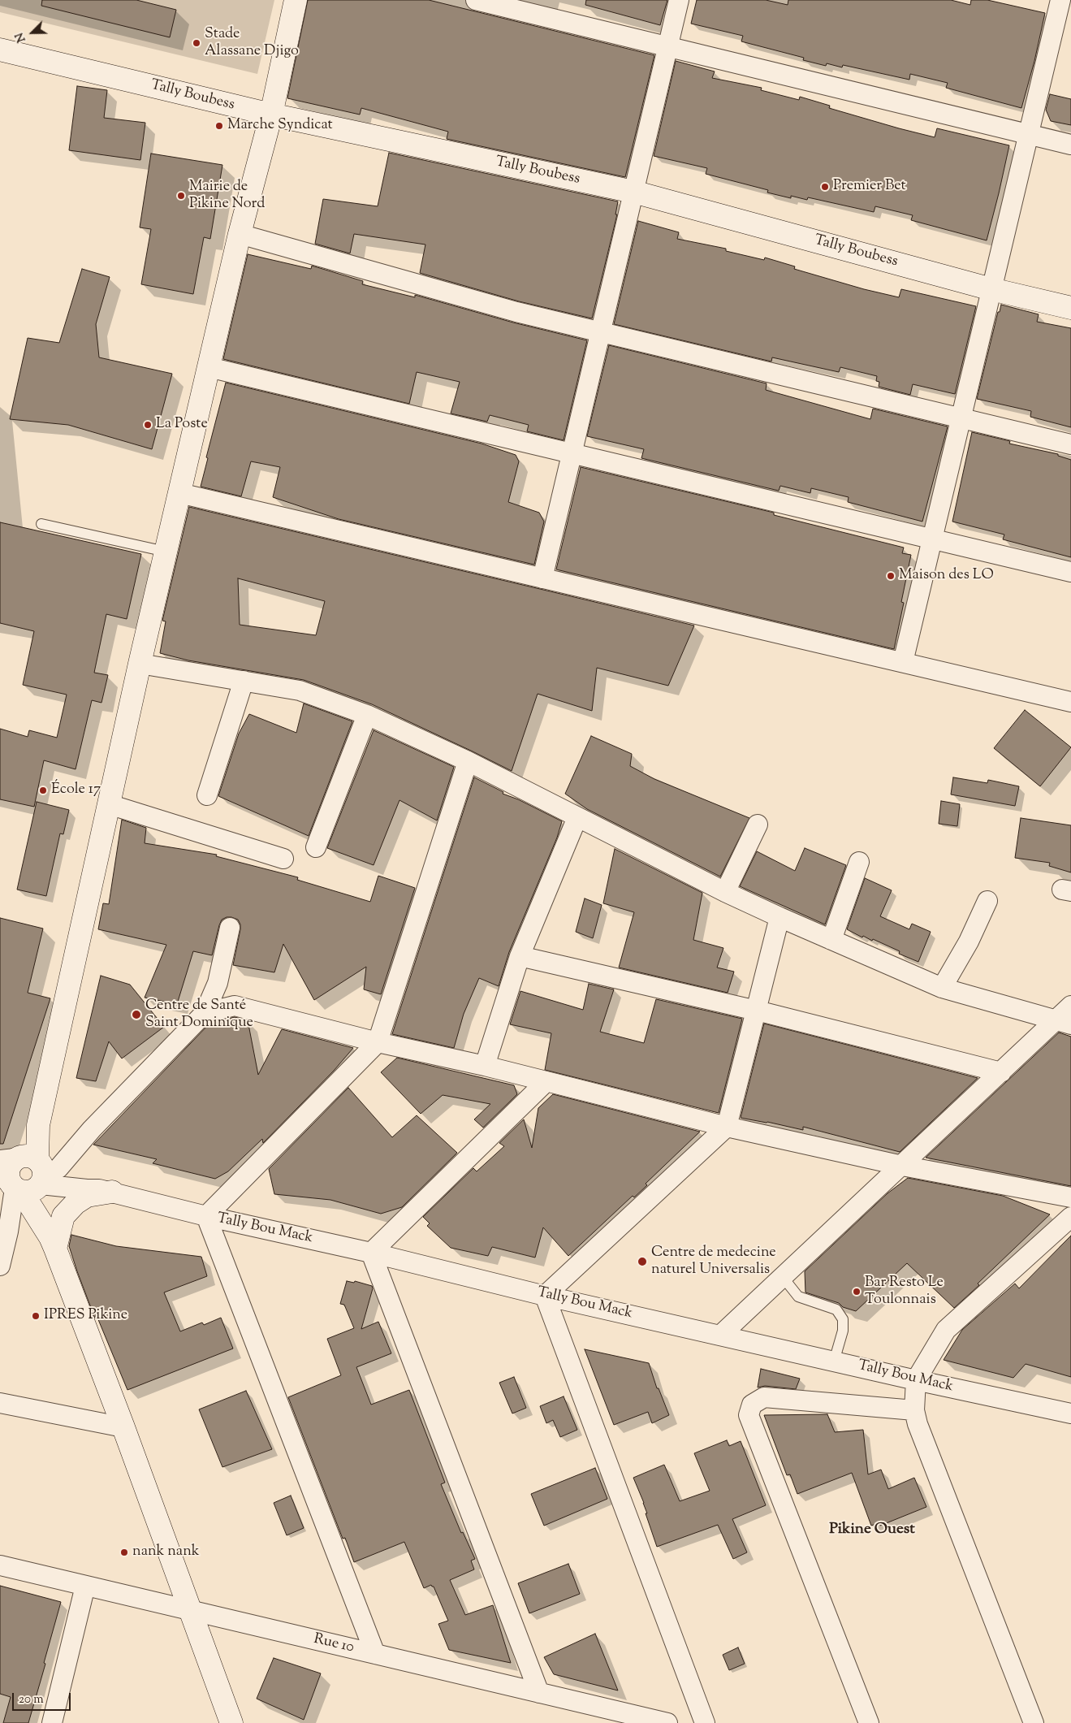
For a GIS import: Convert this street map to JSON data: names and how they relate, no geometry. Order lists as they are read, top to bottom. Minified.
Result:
{"streets":{"street":["Tally Boubess","Tally Bou Mack","Rue 10"]},"districts":["Pikine Ouest"],"places":["Stade Alassane Djigo","Marche Syndicat","Premier Bet","Mairie de Pikine Nord","La Poste","Maison des LO","École 17","Centre de Santé Saint Dominique","Centre de medecine naturel Universalis","Bar Resto Le Toulonnais","IPRES Pikine","nank nank"],"scale_bar":"20 m","north":"bottom left"}
